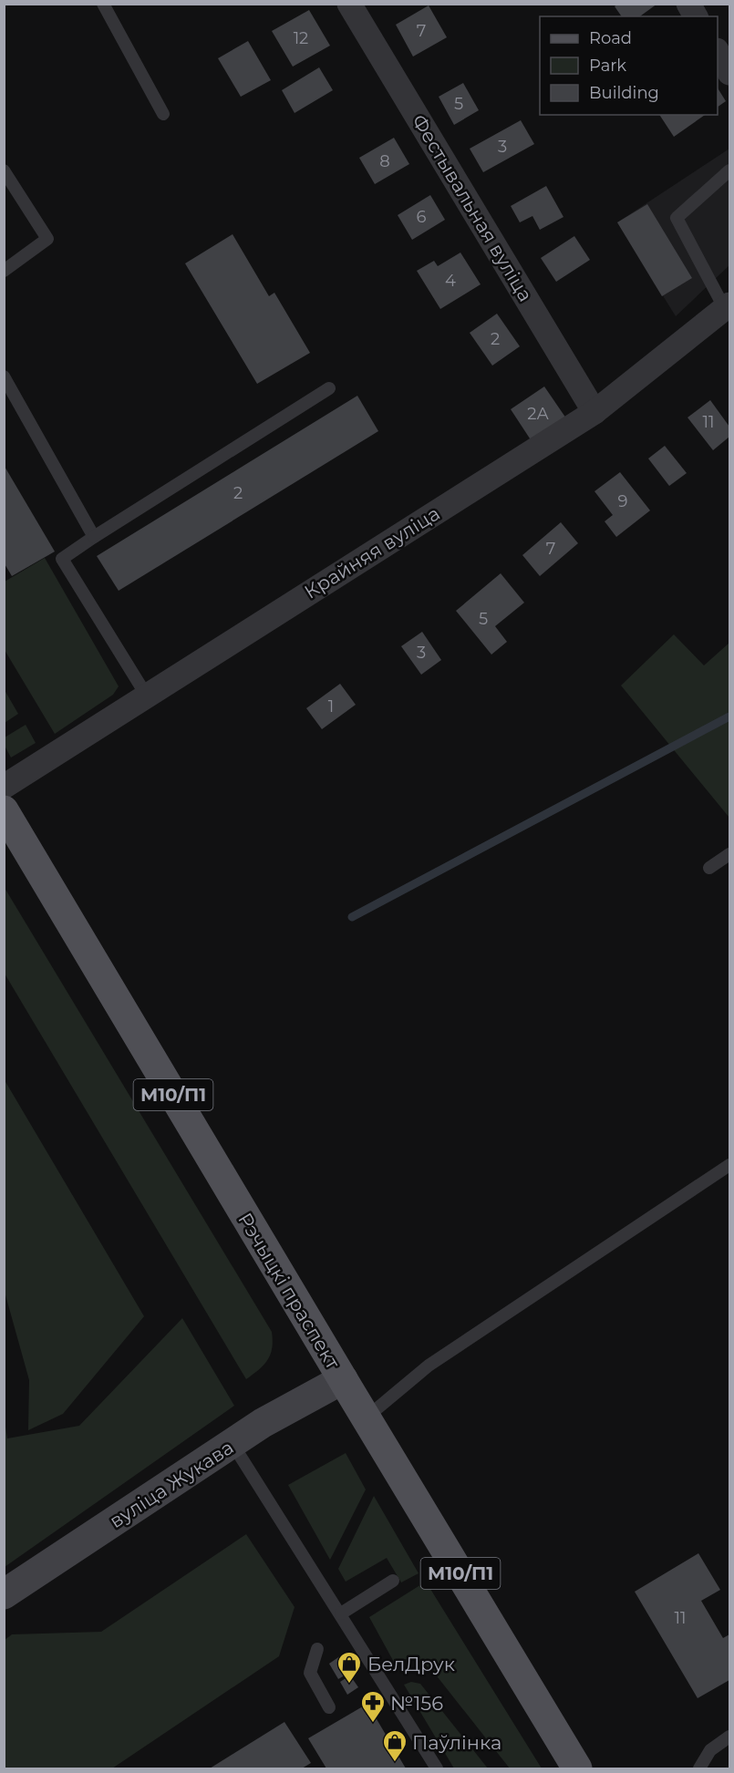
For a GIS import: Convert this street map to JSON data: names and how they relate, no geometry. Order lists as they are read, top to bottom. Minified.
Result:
{"streets":{"main road":["М10/П1","Рэчыцкі праспект"],"street":["Фестывальная вуліца","Крайняя вуліца","вуліца Жукава"]},"crossings":[["Фестывальная вуліца","Крайняя вуліца"],["Рэчыцкі праспект","вуліца Жукава"]],"places":{"shop":["БелДрук","Паўлінка"],"pharmacy":["№156"]},"house_numbers":["7","12","5","3","8","6","4","2","2А","11","2","9","7","5","3","1","11"],"legend":["Road","Park","Building"]}
